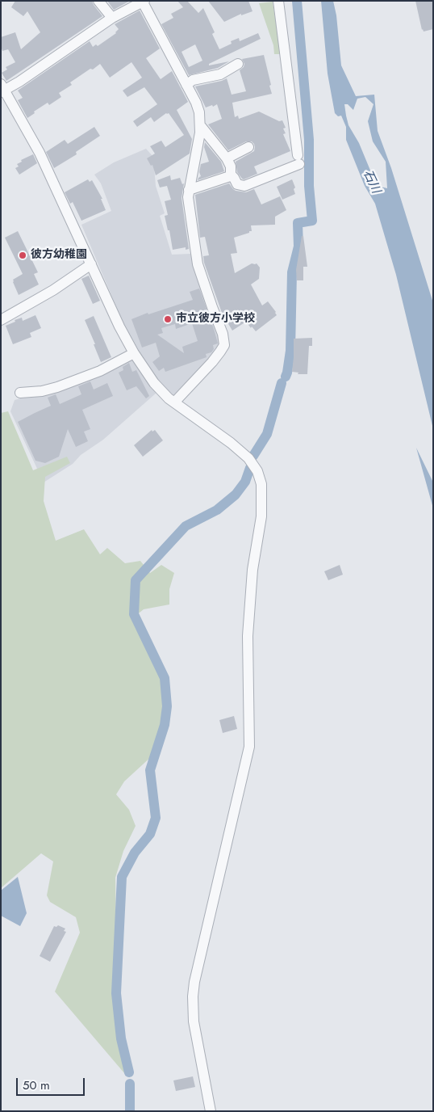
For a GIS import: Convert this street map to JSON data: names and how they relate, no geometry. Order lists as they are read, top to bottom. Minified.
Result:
{"water":["石川"],"places":["彼方幼稚園","市立彼方小学校"],"scale_bar":"50 m"}
